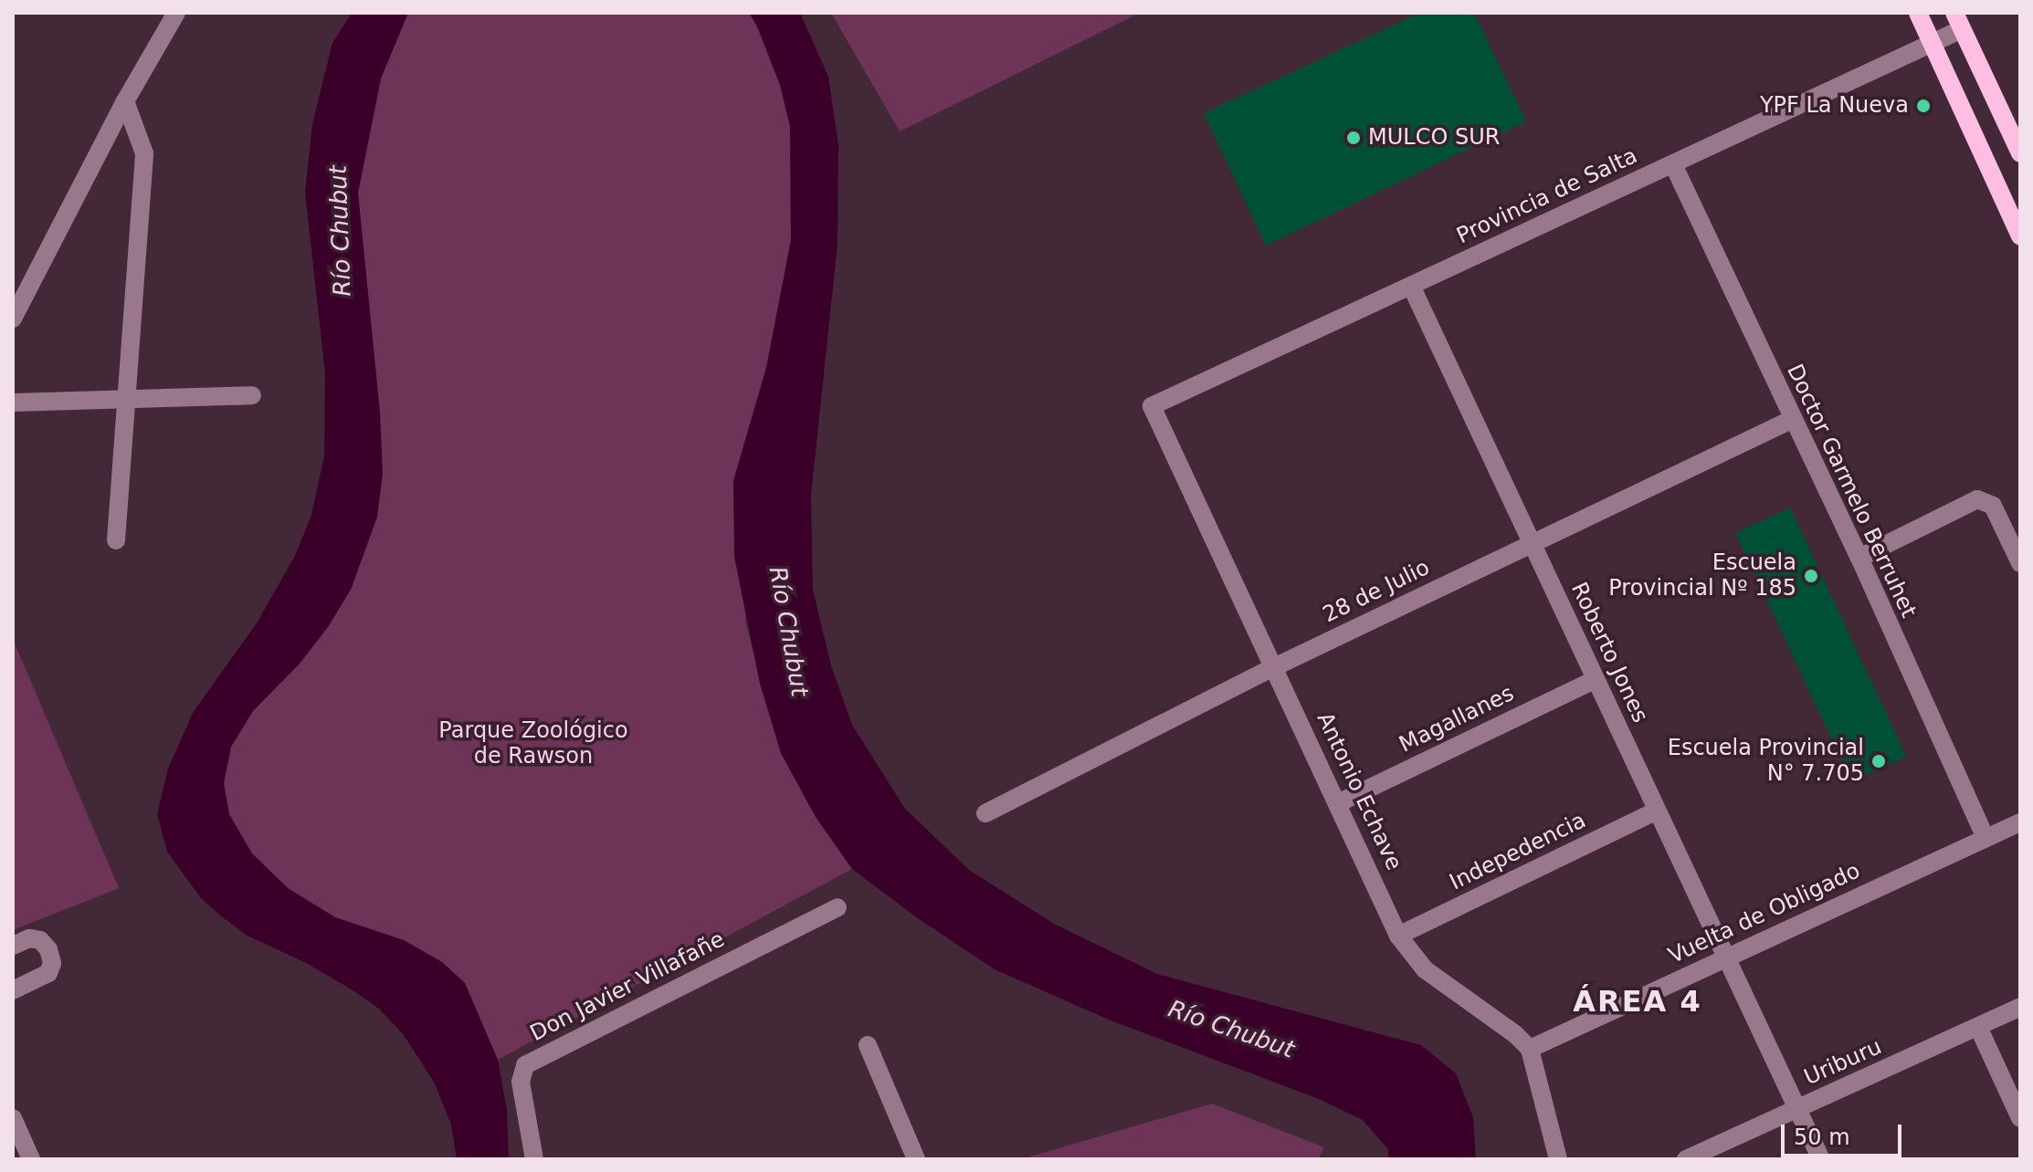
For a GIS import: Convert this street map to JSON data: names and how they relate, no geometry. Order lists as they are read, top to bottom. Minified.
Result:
{"streets":{"street":["Provincia de Salta","Doctor Garmelo Berruhet","28 de Julio","Roberto Jones","Magallanes","Antonio Echave","Indepedencia","Vuelta de Obligado","Don Javier Villafañe","Uriburu"]},"crossings":[["Provincia de Salta","Doctor Garmelo Berruhet"],["Provincia de Salta","Roberto Jones"],["Provincia de Salta","Antonio Echave"],["Doctor Garmelo Berruhet","28 de Julio"],["Doctor Garmelo Berruhet","Vuelta de Obligado"],["28 de Julio","Roberto Jones"],["28 de Julio","Antonio Echave"],["Roberto Jones","Magallanes"],["Roberto Jones","Indepedencia"],["Roberto Jones","Vuelta de Obligado"],["Roberto Jones","Uriburu"],["Magallanes","Antonio Echave"],["Antonio Echave","Indepedencia"],["Antonio Echave","Vuelta de Obligado"]],"districts":["ÁREA 4"],"water":["Río Chubut"],"parks":["Parque Zoológico de Rawson"],"places":["YPF La Nueva","MULCO SUR","Escuela Provincial Nº 185","Escuela Provincial N° 7.705"],"scale_bar":"50 m"}
